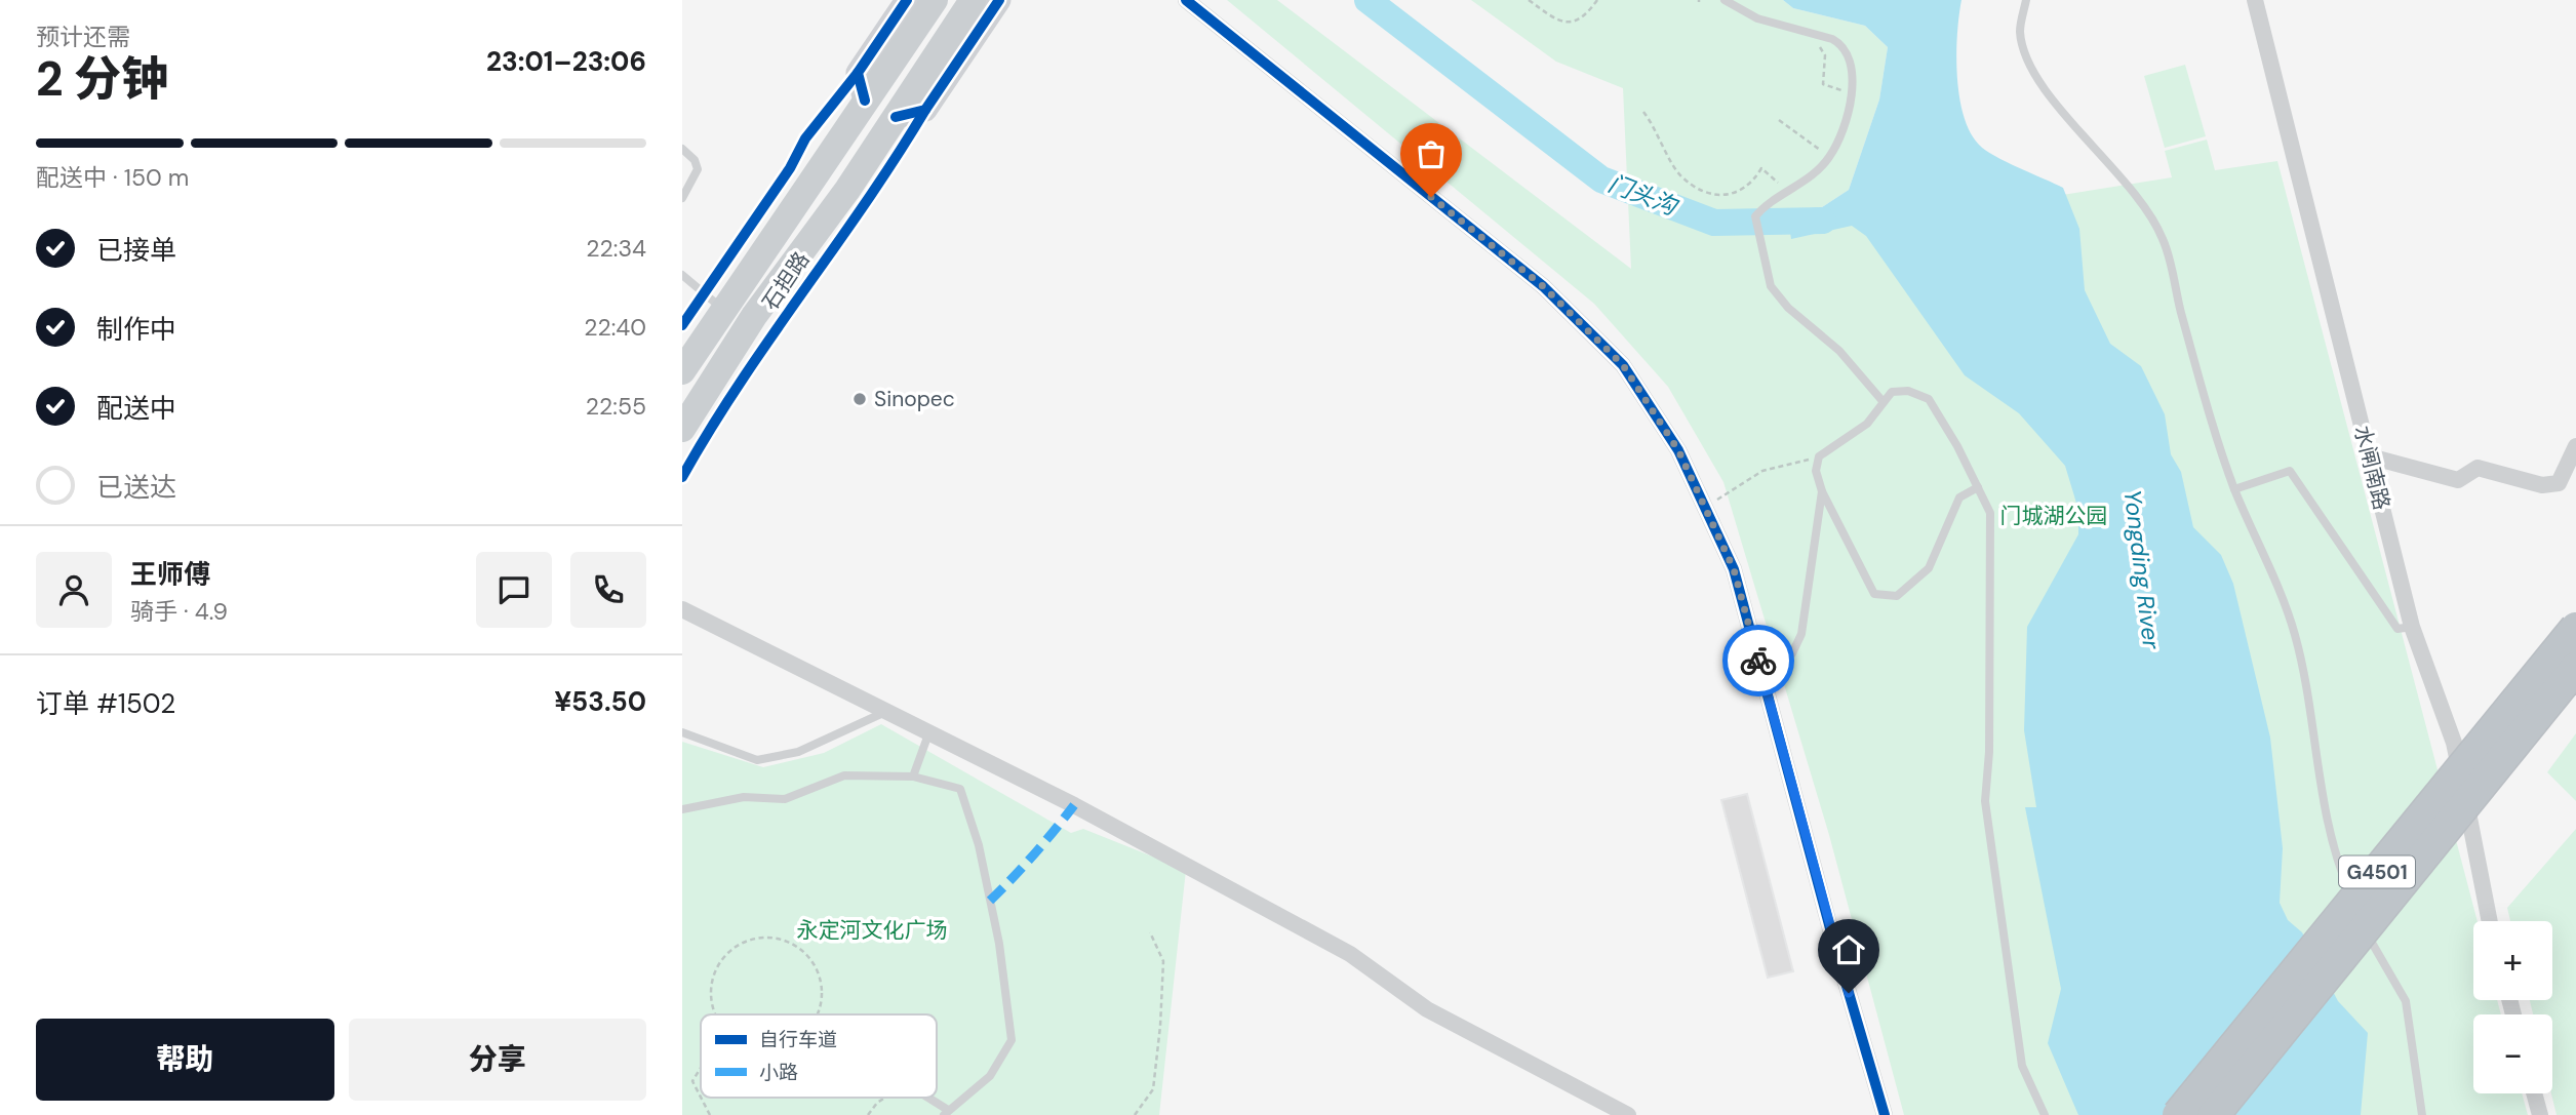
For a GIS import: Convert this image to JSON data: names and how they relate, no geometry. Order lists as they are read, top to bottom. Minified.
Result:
{"streets":{"highway":["G4501"],"main road":["石担路"],"street":["水闸南路"]},"water":["门头沟","Yongding River"],"parks":["门城湖公园","永定河文化广场"],"places":["Sinopec"],"legend":["自行车道","小路"],"page":{"heading":["2 分钟","预计还需","23:01–23:06"],"panel":["王师傅","骑手 · 4.9","订单 #1502","¥53.50"],"bar":"配送中 · 150 m","list":[["已接单","22:34"],["制作中","22:40"],["配送中","22:55"],"已送达"],"map_buttons":["+","−"],"buttons":["帮助","分享"]}}
